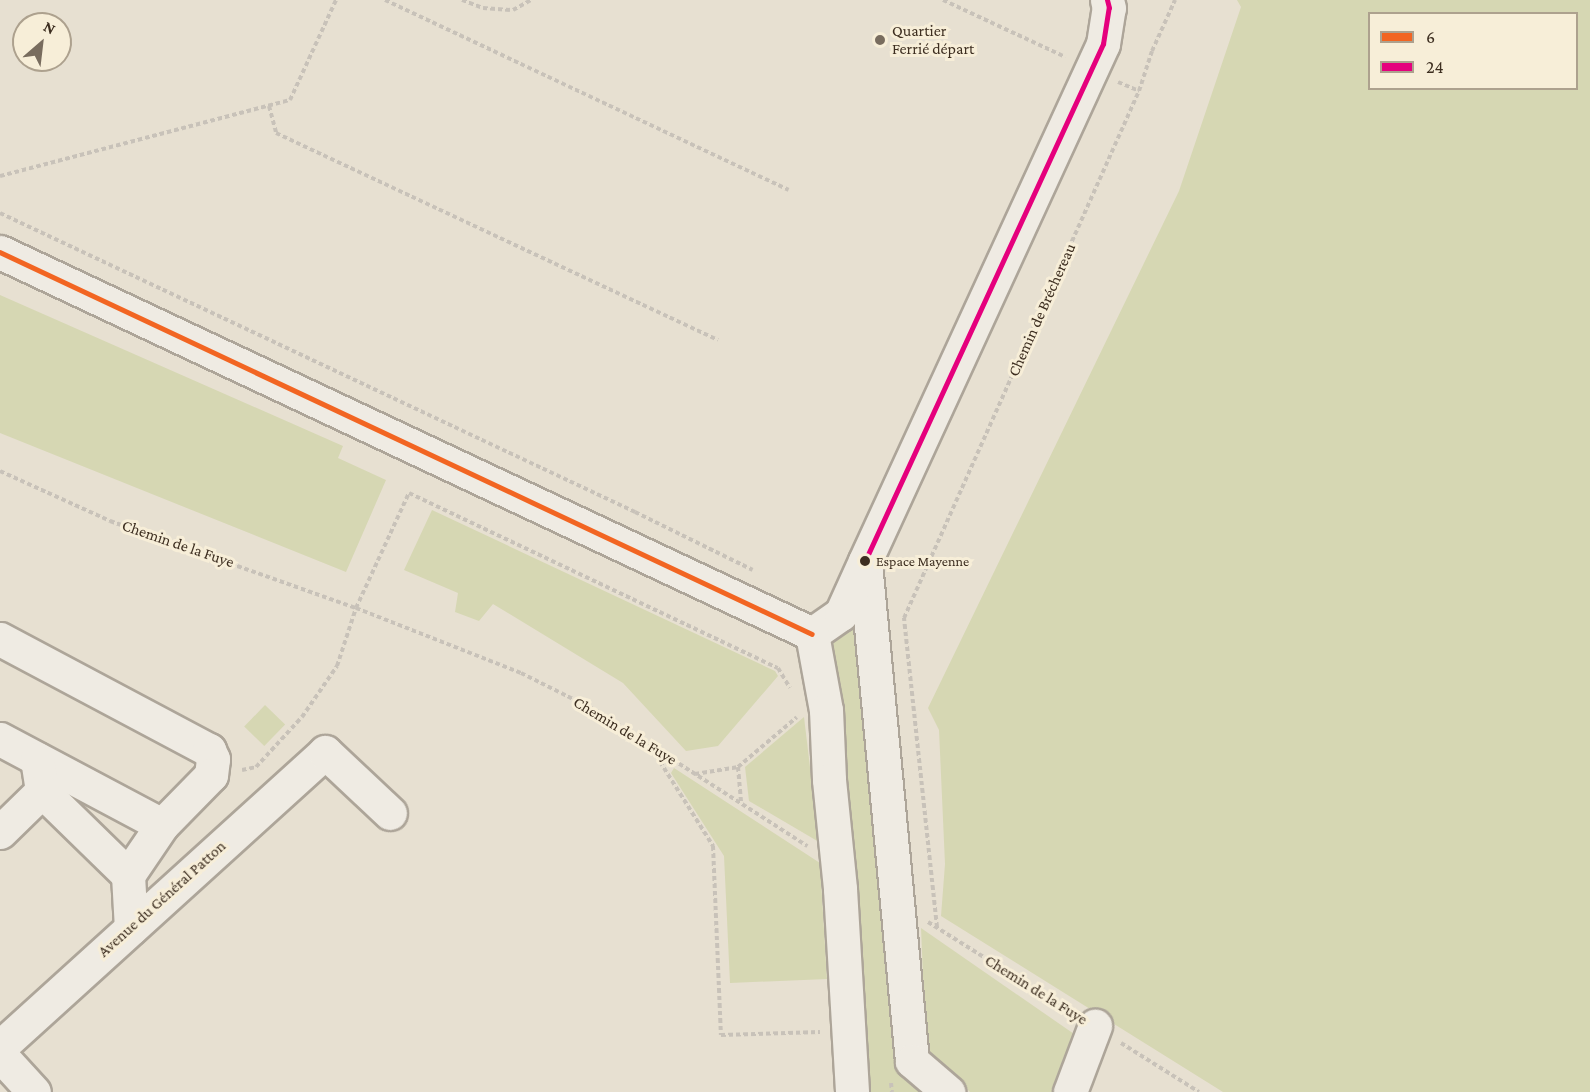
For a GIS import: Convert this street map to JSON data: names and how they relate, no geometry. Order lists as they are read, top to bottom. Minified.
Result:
{"streets":{"street":["Avenue du Général Patton"],"path":["Chemin de Bréchereau","Chemin de la Fuye"]},"places":["Quartier Ferrié départ","Espace Mayenne"],"lines":["transit line 24","transit line 6"],"legend":["6","24"],"north":"top right"}
